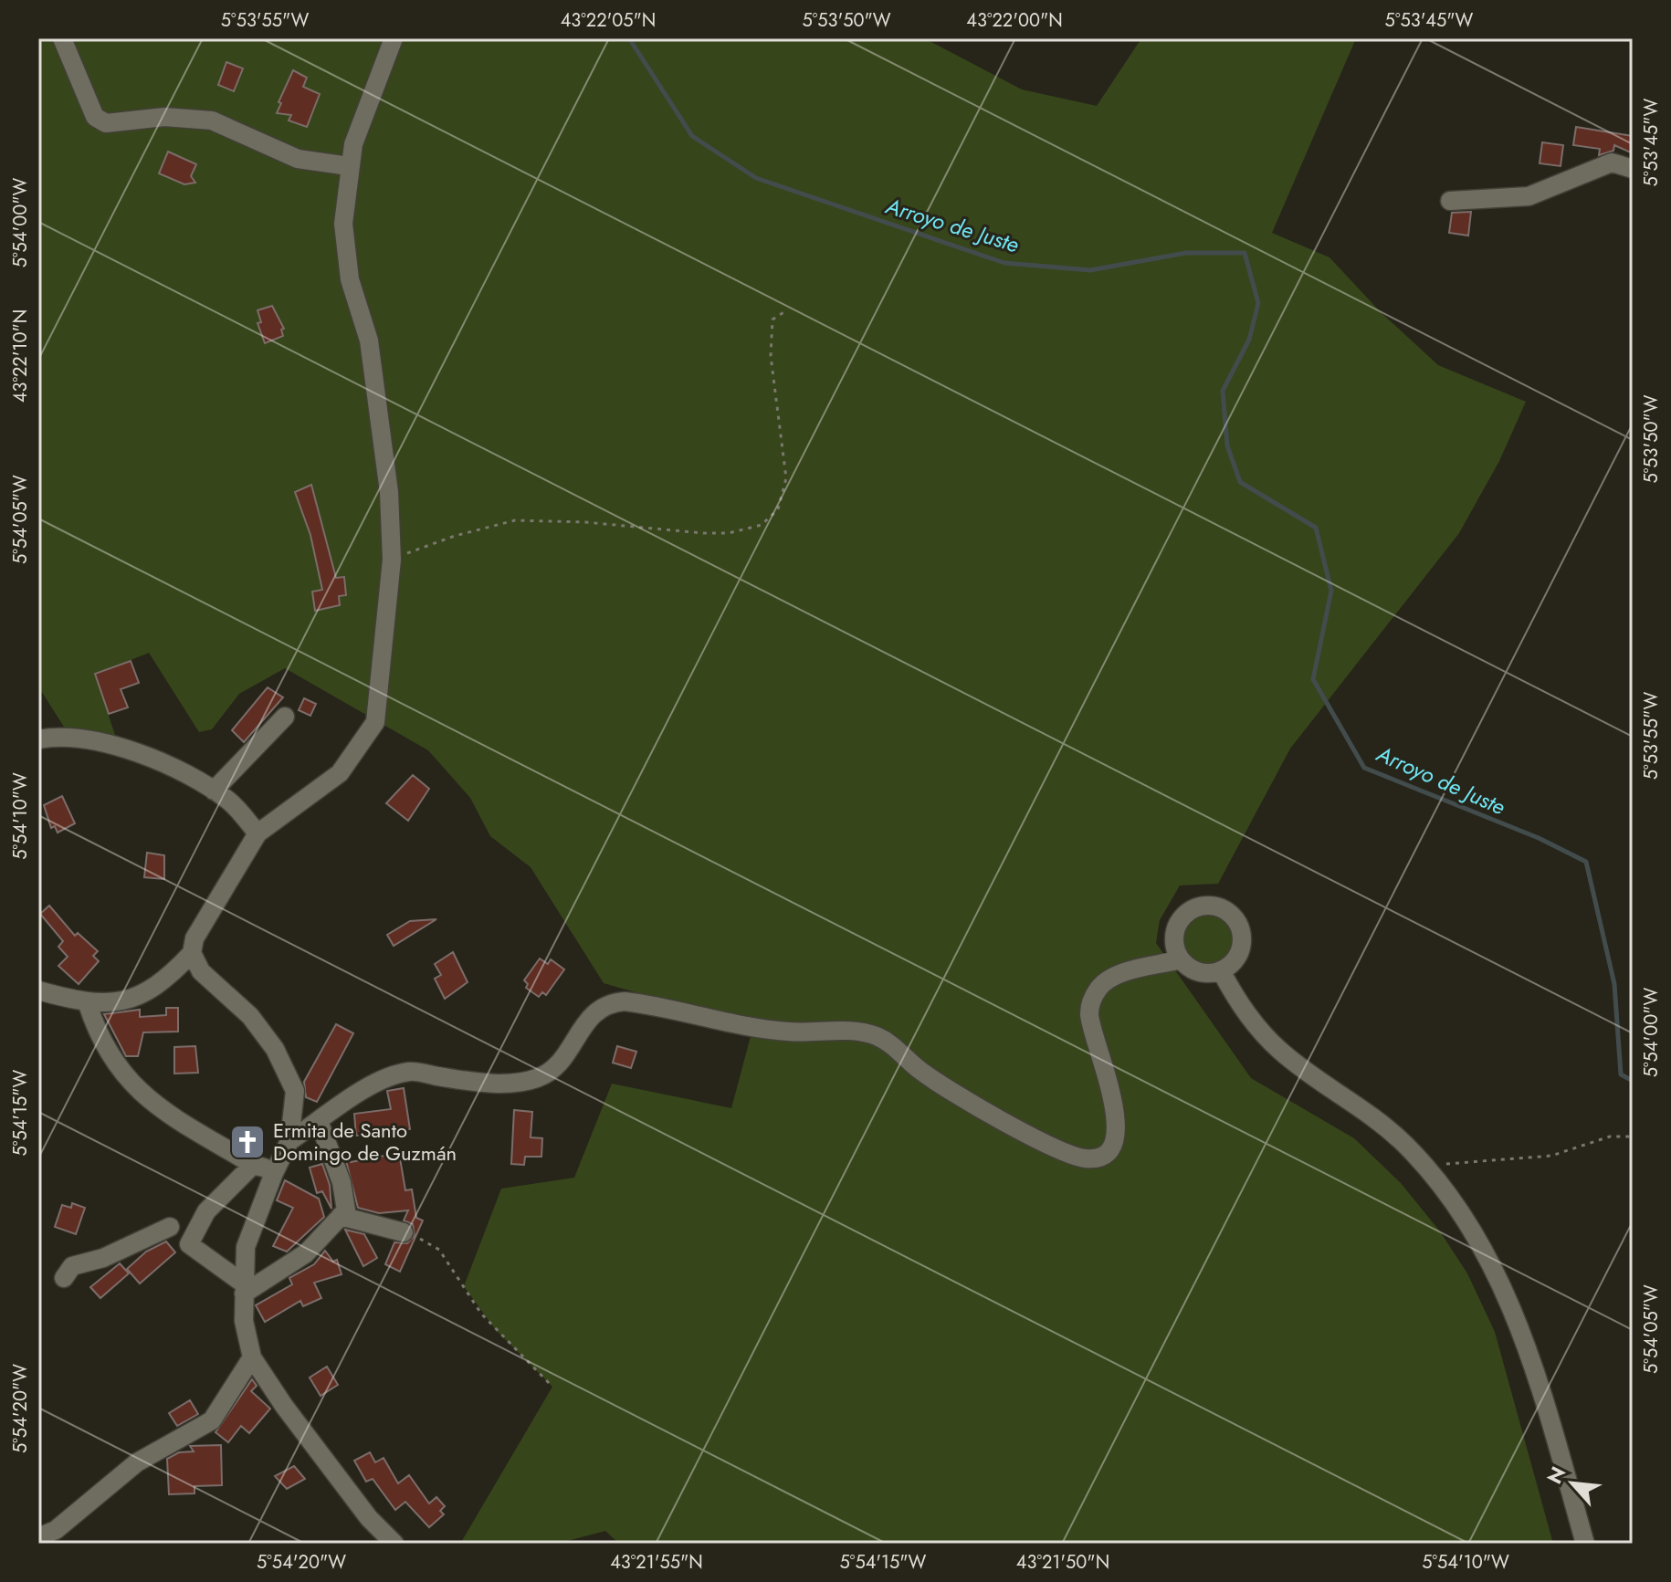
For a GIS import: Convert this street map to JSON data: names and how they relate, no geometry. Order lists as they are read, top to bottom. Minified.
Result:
{"water":["Arroyo de Juste"],"places":{"church":["Ermita de Santo Domingo de Guzmán"]},"north":"top left","coordinates":["5°53'55\"W","43°22'05\"N","5°53'50\"W","43°22'00\"N","5°53'45\"W","5°54'00\"W","43°22'10\"N","5°54'05\"W","5°54'10\"W","5°54'15\"W","5°54'20\"W","43°21'55\"N","43°21'50\"N"]}
